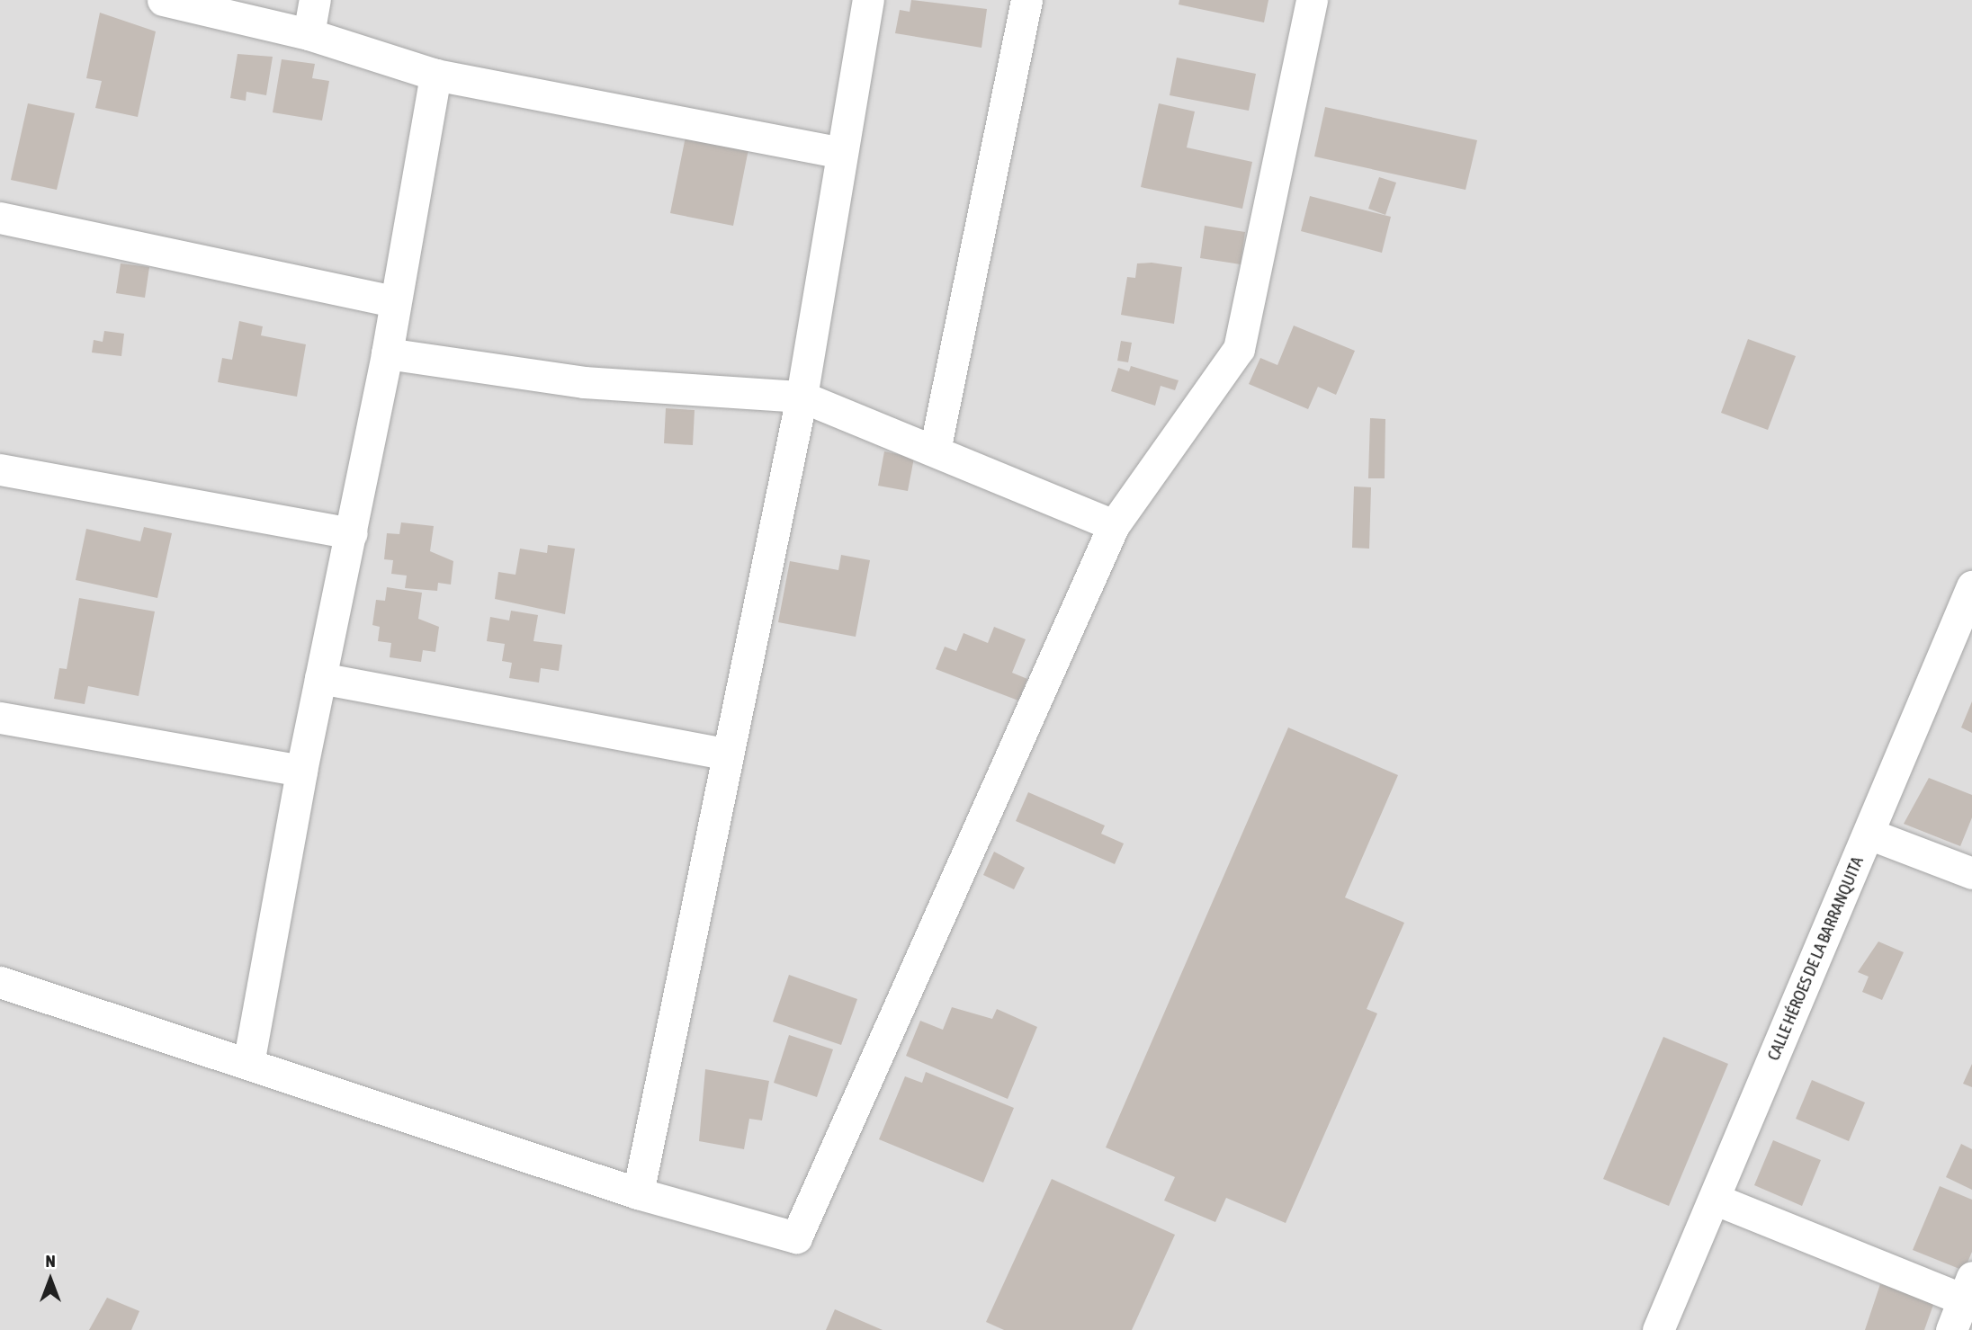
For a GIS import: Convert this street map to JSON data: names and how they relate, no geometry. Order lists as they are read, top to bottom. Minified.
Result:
{"streets":{"street":["CALLE HÉROES DE LA BARRANQUITA"]},"north":"top"}
